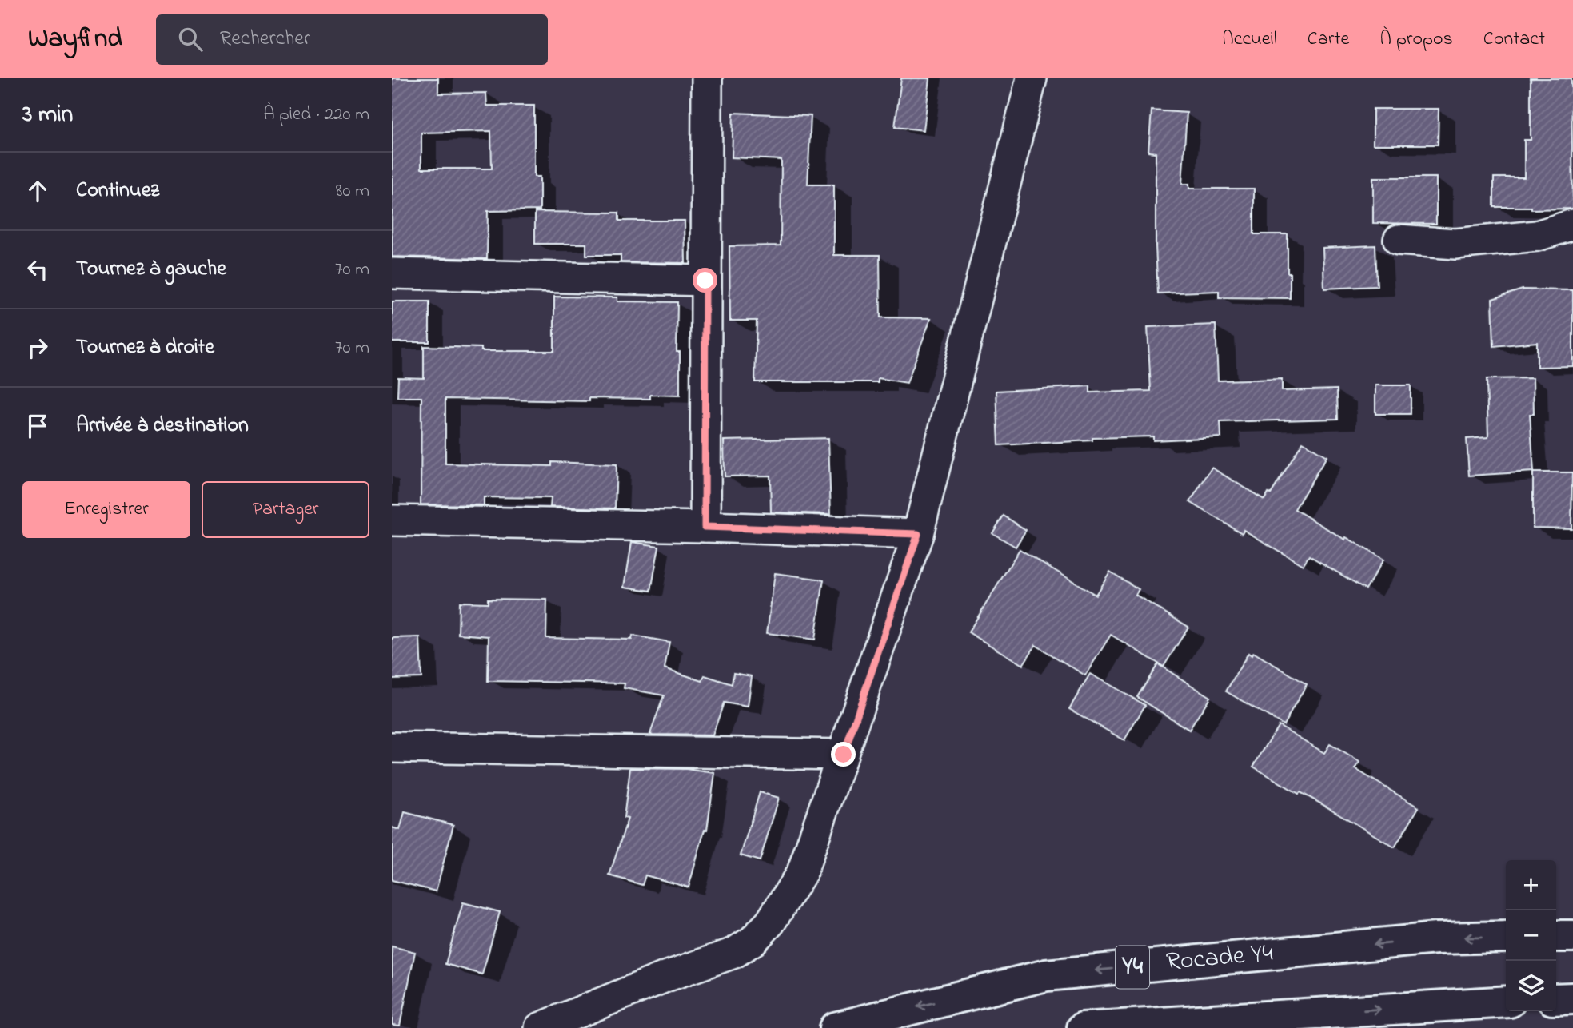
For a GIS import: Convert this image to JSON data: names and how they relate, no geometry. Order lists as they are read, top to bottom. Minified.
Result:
{"streets":{"highway":["Rocade Y4","Y4"]},"page":{"header":"Wayfind","search":"Rechercher","nav":["Accueil","Carte","À propos","Contact"],"heading":["3 min","À pied · 220 m"],"list":[["Continuez","80 m"],["Tournez à gauche","70 m"],["Tournez à droite","70 m"],"Arrivée à destination"],"buttons":["Enregistrer","Partager"],"map_buttons":["+","−"]}}
